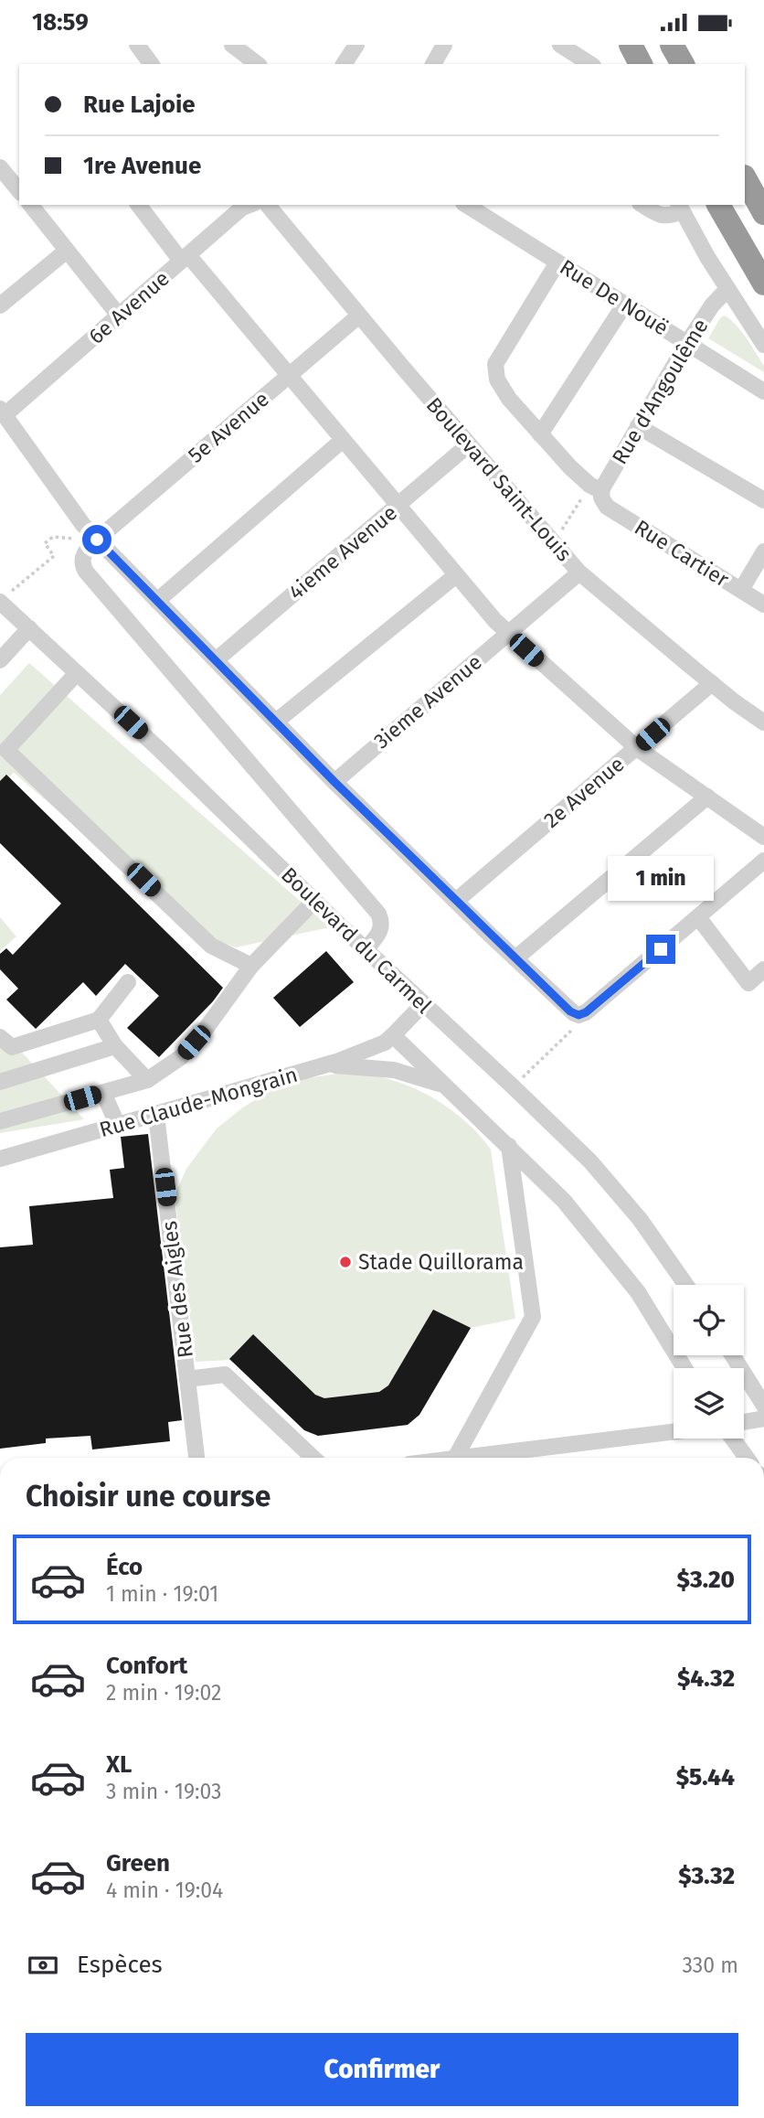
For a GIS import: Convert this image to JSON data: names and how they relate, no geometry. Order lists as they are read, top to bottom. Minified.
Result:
{"streets":{"street":["Rue De Nouë","6e Avenue","Rue d'Angoulême","5e Avenue","Boulevard Saint-Louis","4ieme Avenue","Rue Cartier","3ieme Avenue","2e Avenue","Boulevard du Carmel","Rue Claude-Mongrain","Rue des Aigles"]},"crossings":[["Rue De Nouë","Rue d'Angoulême"],["Rue De Nouë","Rue Cartier"],["Rue d'Angoulême","Rue Cartier"],["5e Avenue","Boulevard Saint-Louis"],["Boulevard Saint-Louis","4ieme Avenue"],["Boulevard Saint-Louis","3ieme Avenue"],["Boulevard Saint-Louis","2e Avenue"],["Boulevard du Carmel","Rue Claude-Mongrain"],["Rue Claude-Mongrain","Rue des Aigles"]],"places":["Stade Quillorama"],"page":{"status":"18:59","banner":["Rue Lajoie","1re Avenue"],"bubble":"1 min","heading":"Choisir une course","list":[{"name":"Éco","note":"1 min · 19:01","value":"$3.20"},{"name":"Confort","note":"2 min · 19:02","value":"$4.32"},{"name":"XL","note":"3 min · 19:03","value":"$5.44"},{"name":"Green","note":"4 min · 19:04","value":"$3.32"}],"pay":["Espèces","330 m"],"buttons":"Confirmer"}}
